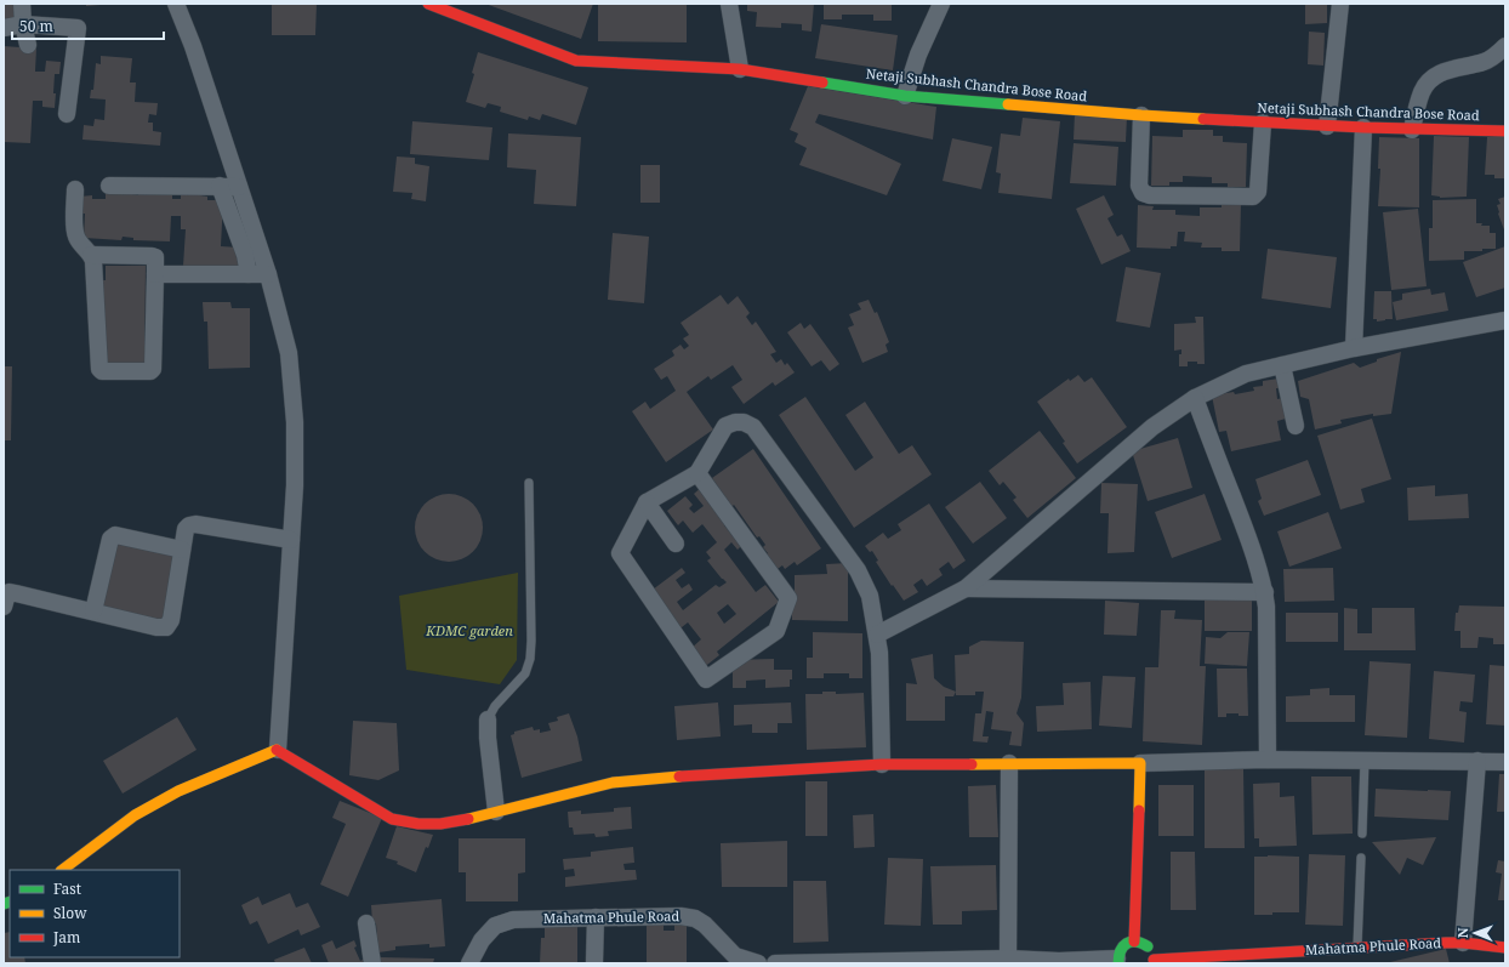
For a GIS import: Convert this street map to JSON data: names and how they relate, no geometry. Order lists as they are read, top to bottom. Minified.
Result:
{"streets":{"street":["Netaji Subhash Chandra Bose Road","Mahatma Phule Road"]},"parks":["KDMC garden"],"legend":["Fast","Slow","Jam"],"scale_bar":"50 m","north":"left"}
